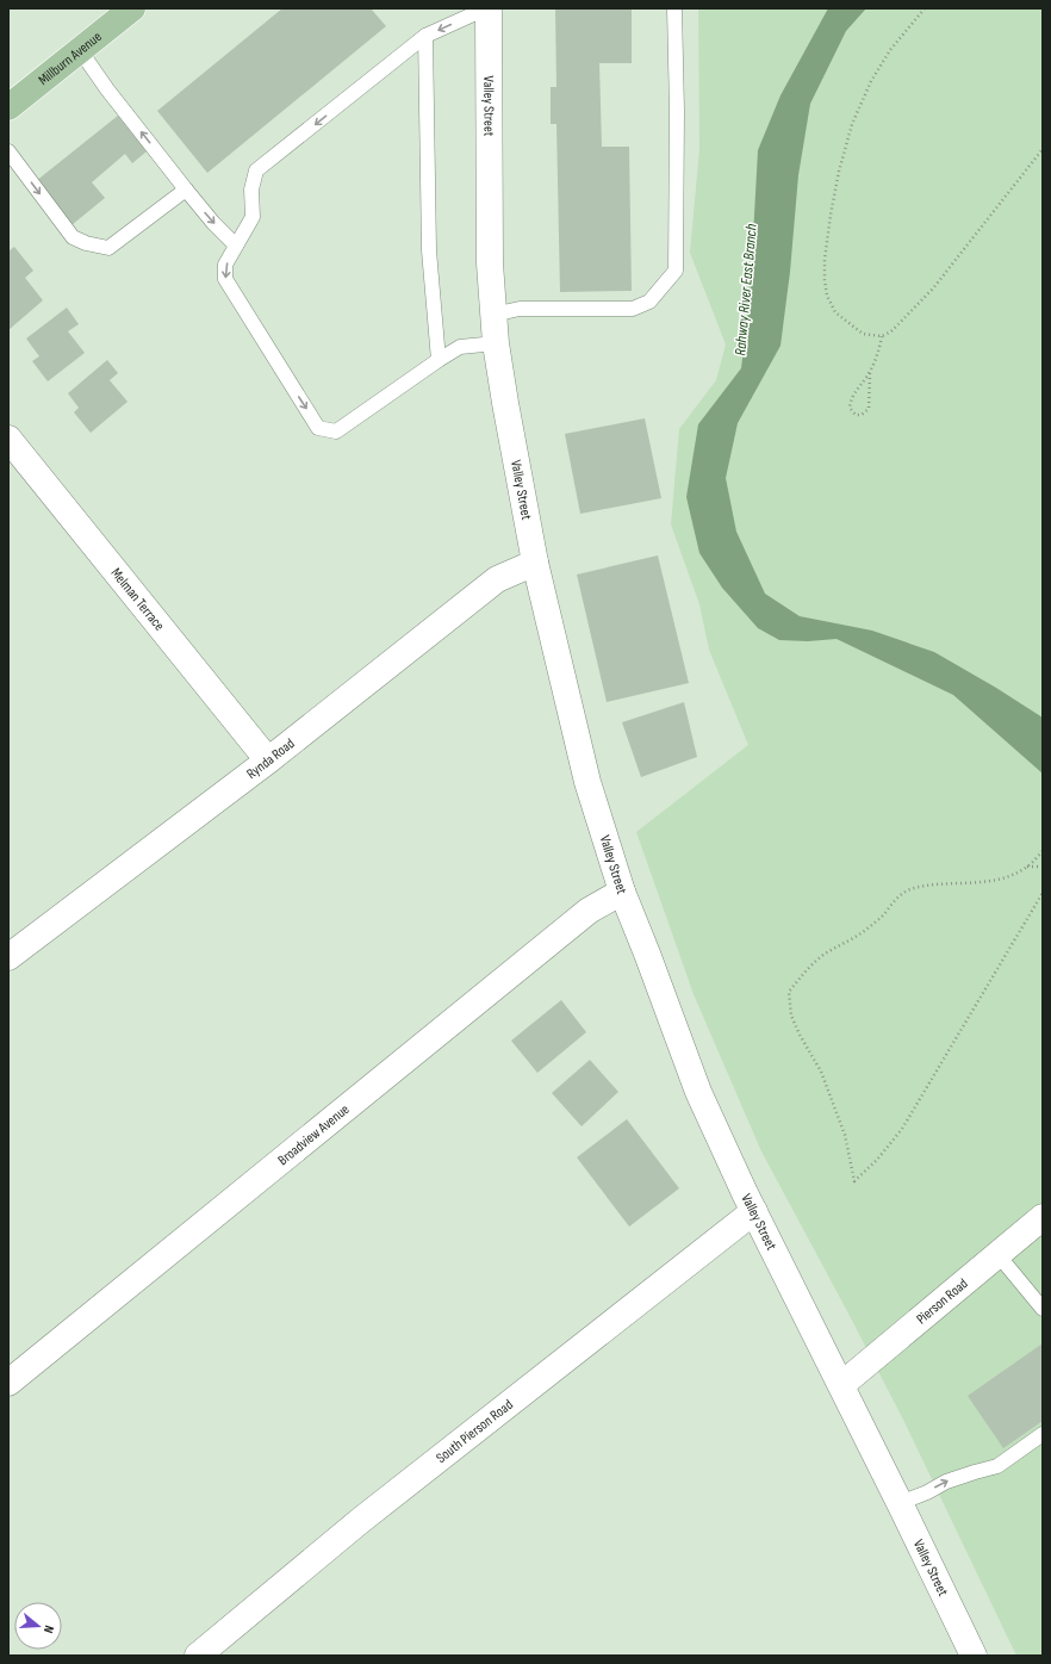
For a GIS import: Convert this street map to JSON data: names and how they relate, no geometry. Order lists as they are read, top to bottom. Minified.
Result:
{"streets":{"main road":["Millburn Avenue"],"street":["Valley Street","Melman Terrace","Rynda Road","Broadview Avenue","Pierson Road","South Pierson Road"]},"crossings":[["Valley Street","Rynda Road"],["Valley Street","Broadview Avenue"],["Valley Street","Pierson Road"],["Valley Street","South Pierson Road"],["Melman Terrace","Rynda Road"]],"water":["Rahway River East Branch"],"north":"right"}
